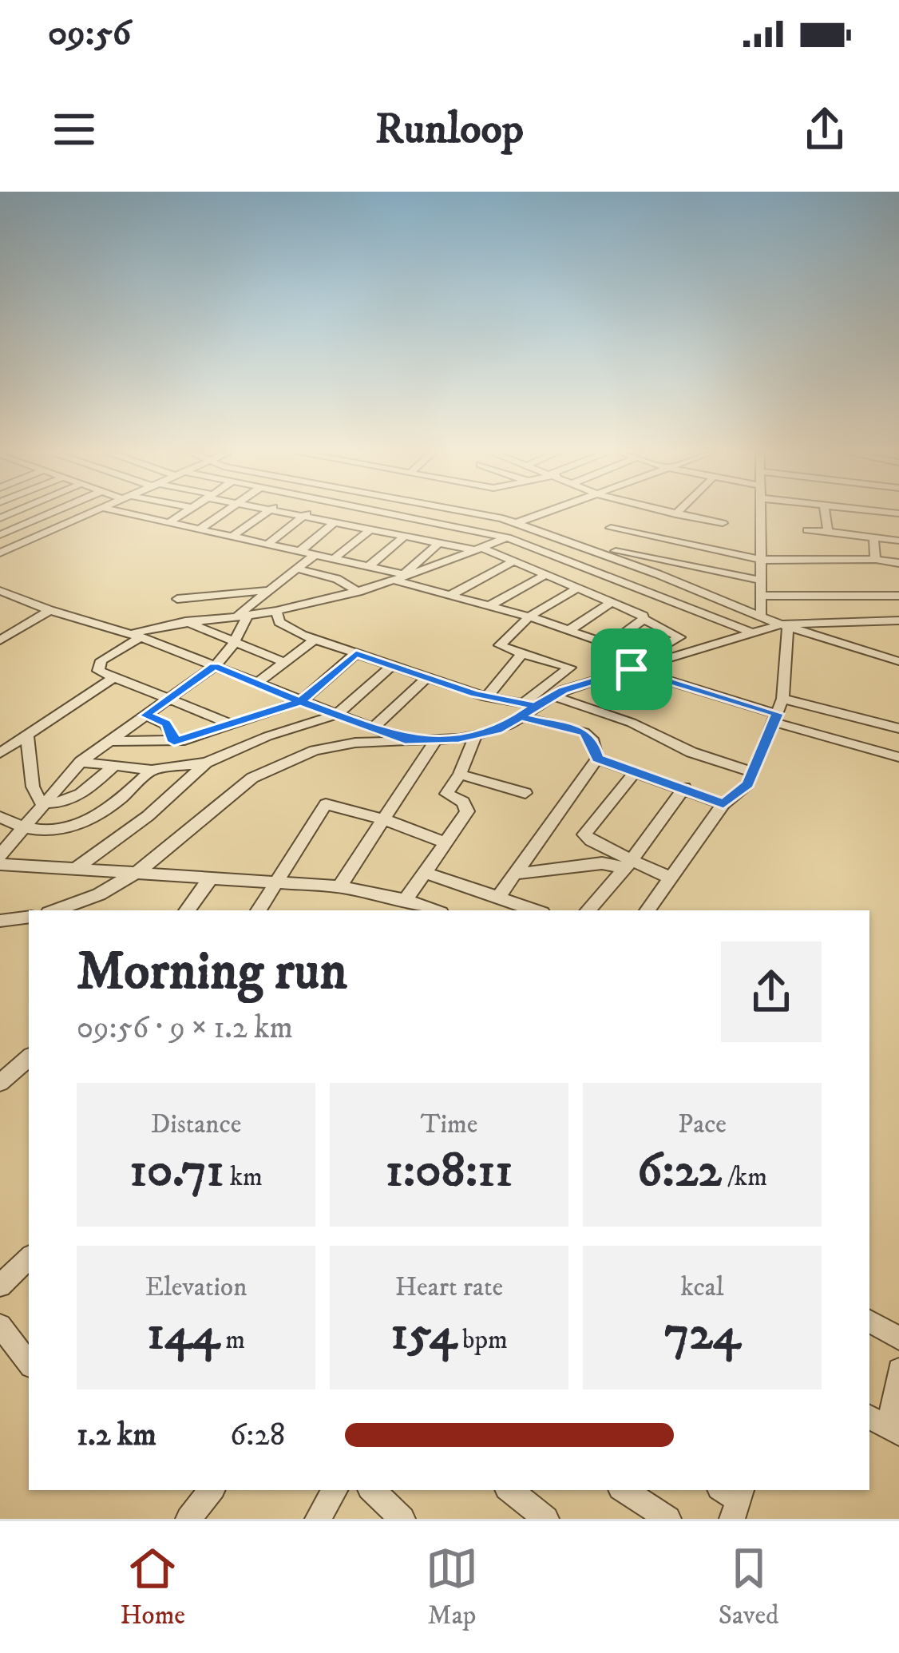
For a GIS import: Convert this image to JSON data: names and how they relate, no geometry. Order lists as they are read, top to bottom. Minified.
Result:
{"page":{"status":"09:56","header":"Runloop","heading":["Morning run","09:56 · 9 × 1.2 km"],"stats":[["Distance","10.71 km"],["Time","1:08:11"],["Pace","6:22 /km"],["Elevation","144 m"],["Heart rate","154 bpm"],["kcal","724"]],"list":[{"name":"1.2 km","note":"6:28"}],"tabs":["Home","Map","Saved"]}}
